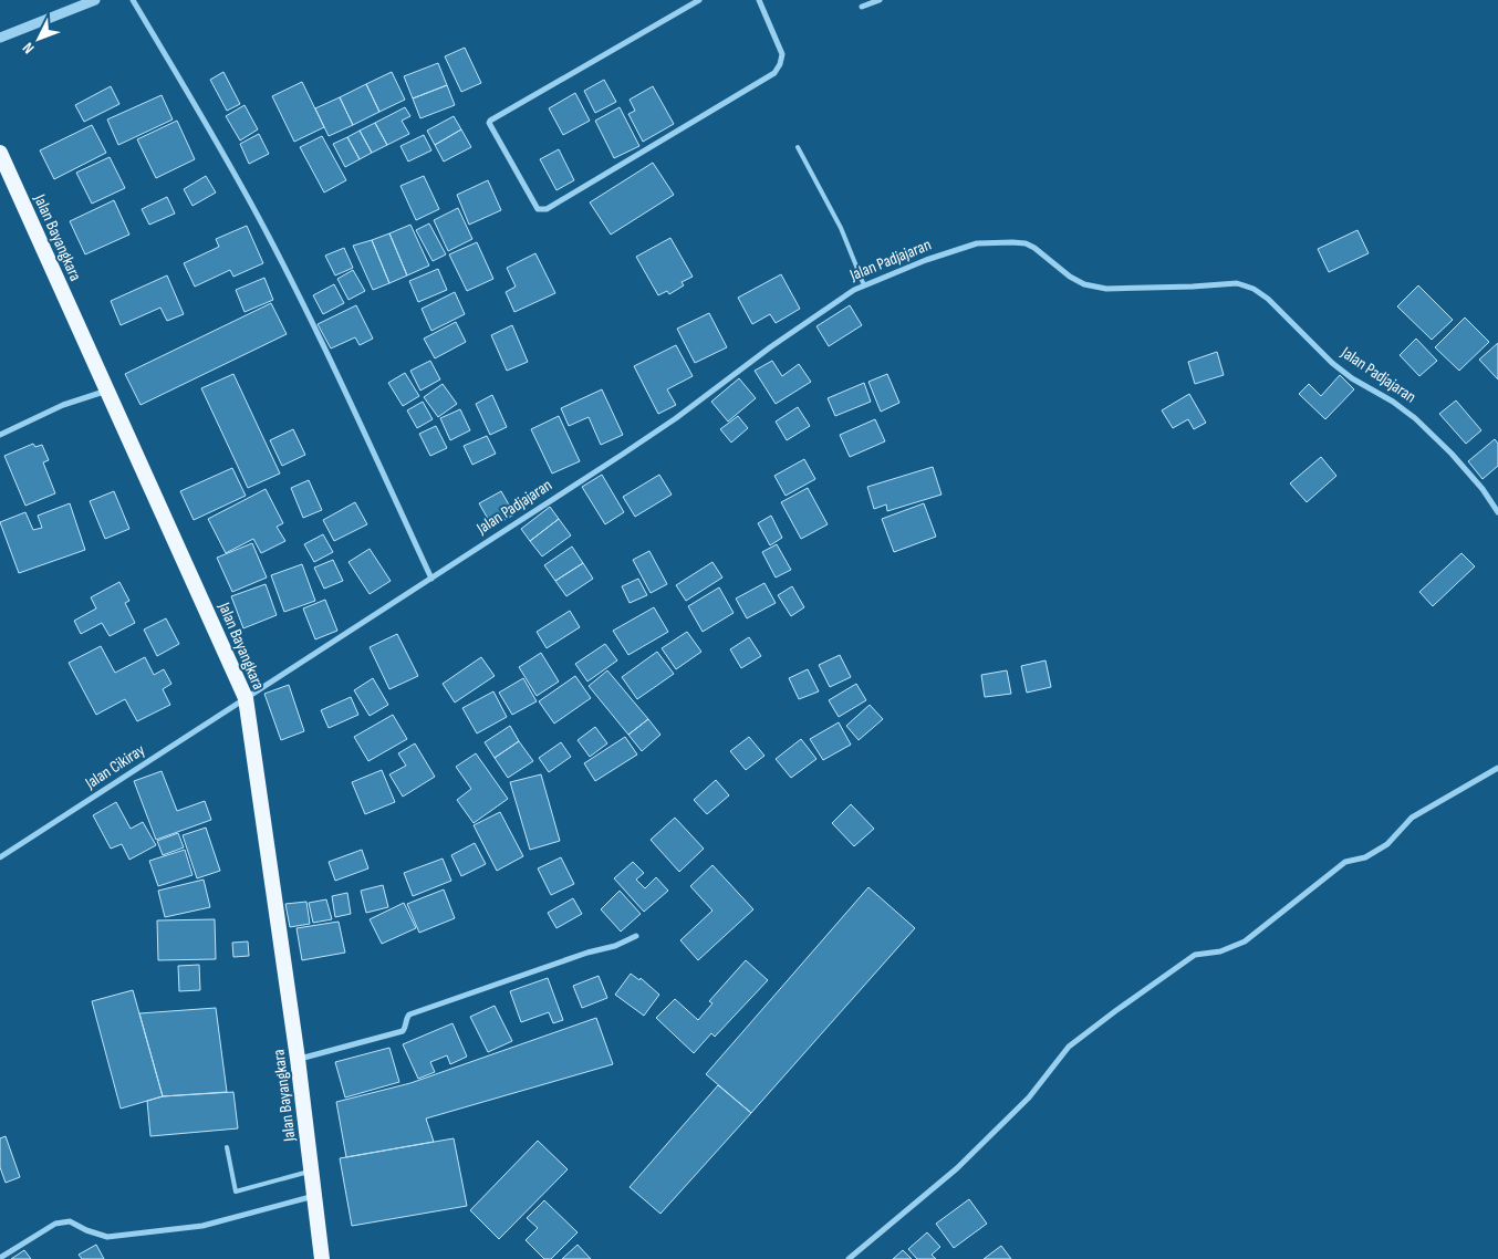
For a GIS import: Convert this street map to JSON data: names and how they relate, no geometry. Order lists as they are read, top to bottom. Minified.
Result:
{"streets":{"highway":["Jalan Bayangkara"],"street":["Jalan Padjajaran","Jalan Cikiray"]},"crossings":[["Jalan Bayangkara","Jalan Padjajaran"],["Jalan Bayangkara","Jalan Cikiray"],["Jalan Padjajaran","Jalan Cikiray"]],"north":"bottom left"}
